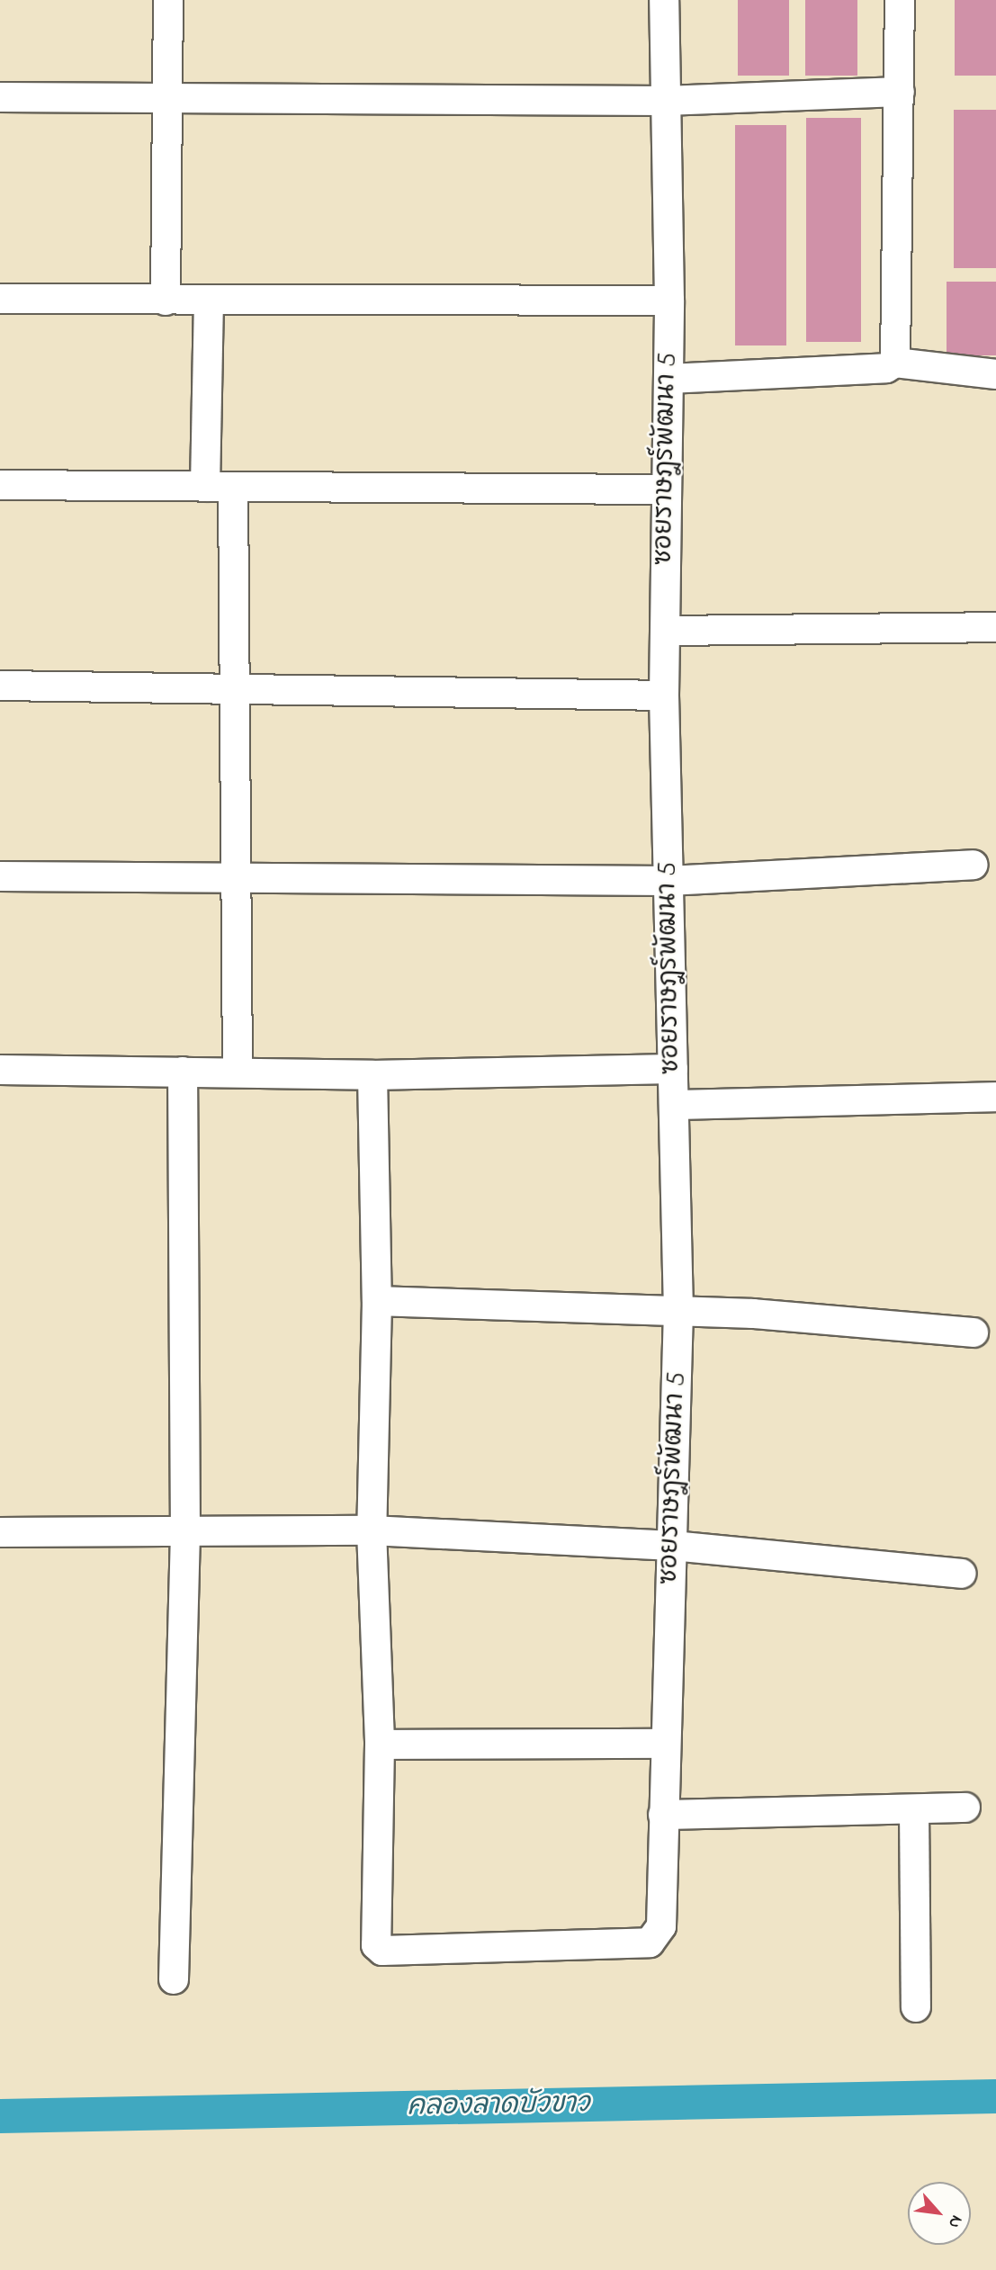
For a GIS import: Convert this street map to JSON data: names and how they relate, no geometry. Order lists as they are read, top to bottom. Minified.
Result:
{"streets":{"street":["ซอยราษฎร์พัฒนา 5"]},"water":["คลองลาดบัวขาว"],"north":"bottom right"}
